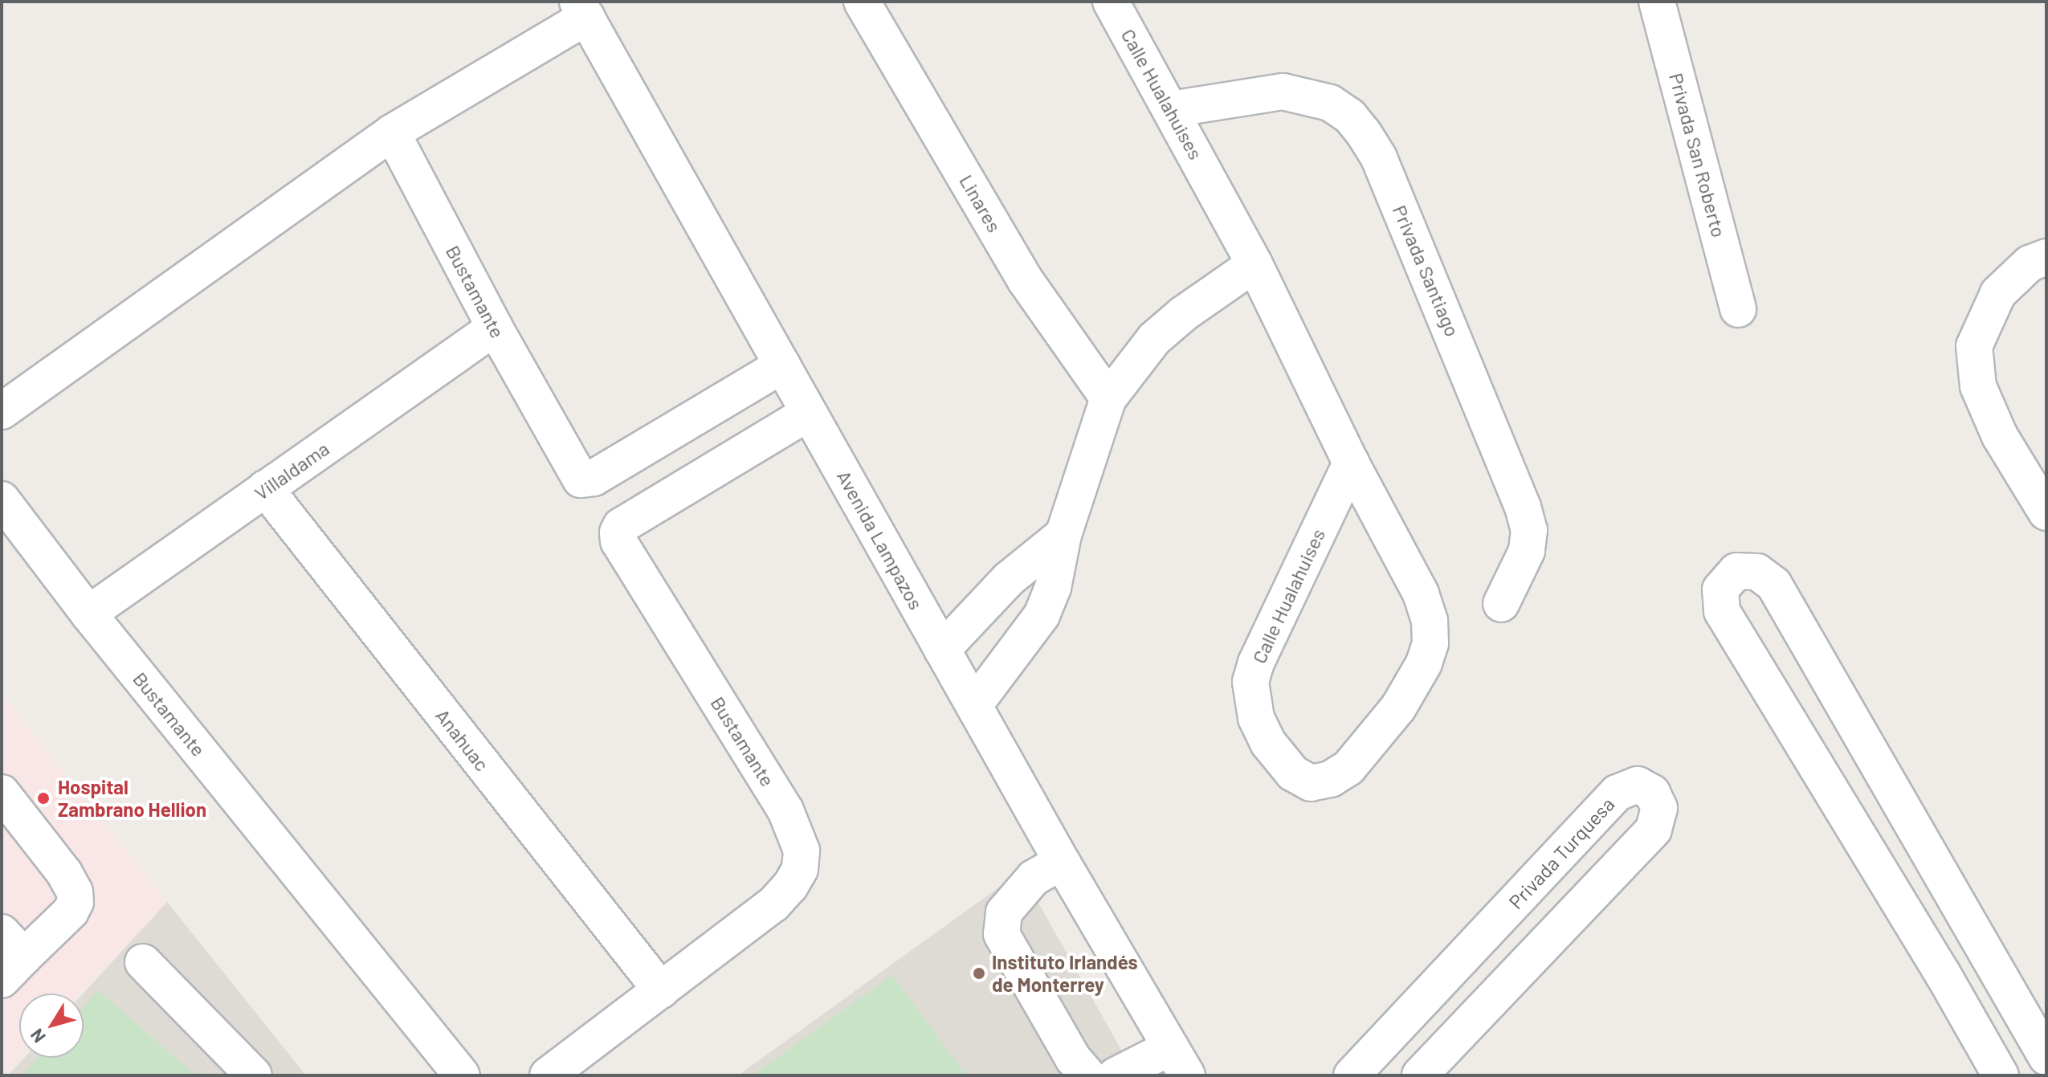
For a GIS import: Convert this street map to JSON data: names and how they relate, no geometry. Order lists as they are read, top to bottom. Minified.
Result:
{"streets":{"street":["Calle Hualahuises","Privada San Roberto","Linares","Privada Santiago","Bustamante","Villaldama","Avenida Lampazos","Anahuac","Privada Turquesa"]},"crossings":[["Calle Hualahuises","Privada Santiago"],["Bustamante","Villaldama"],["Bustamante","Avenida Lampazos"],["Bustamante","Anahuac"],["Villaldama","Anahuac"]],"places":["Hospital Zambrano Hellion","Instituto Irlandés de Monterrey"],"north":"bottom left"}
